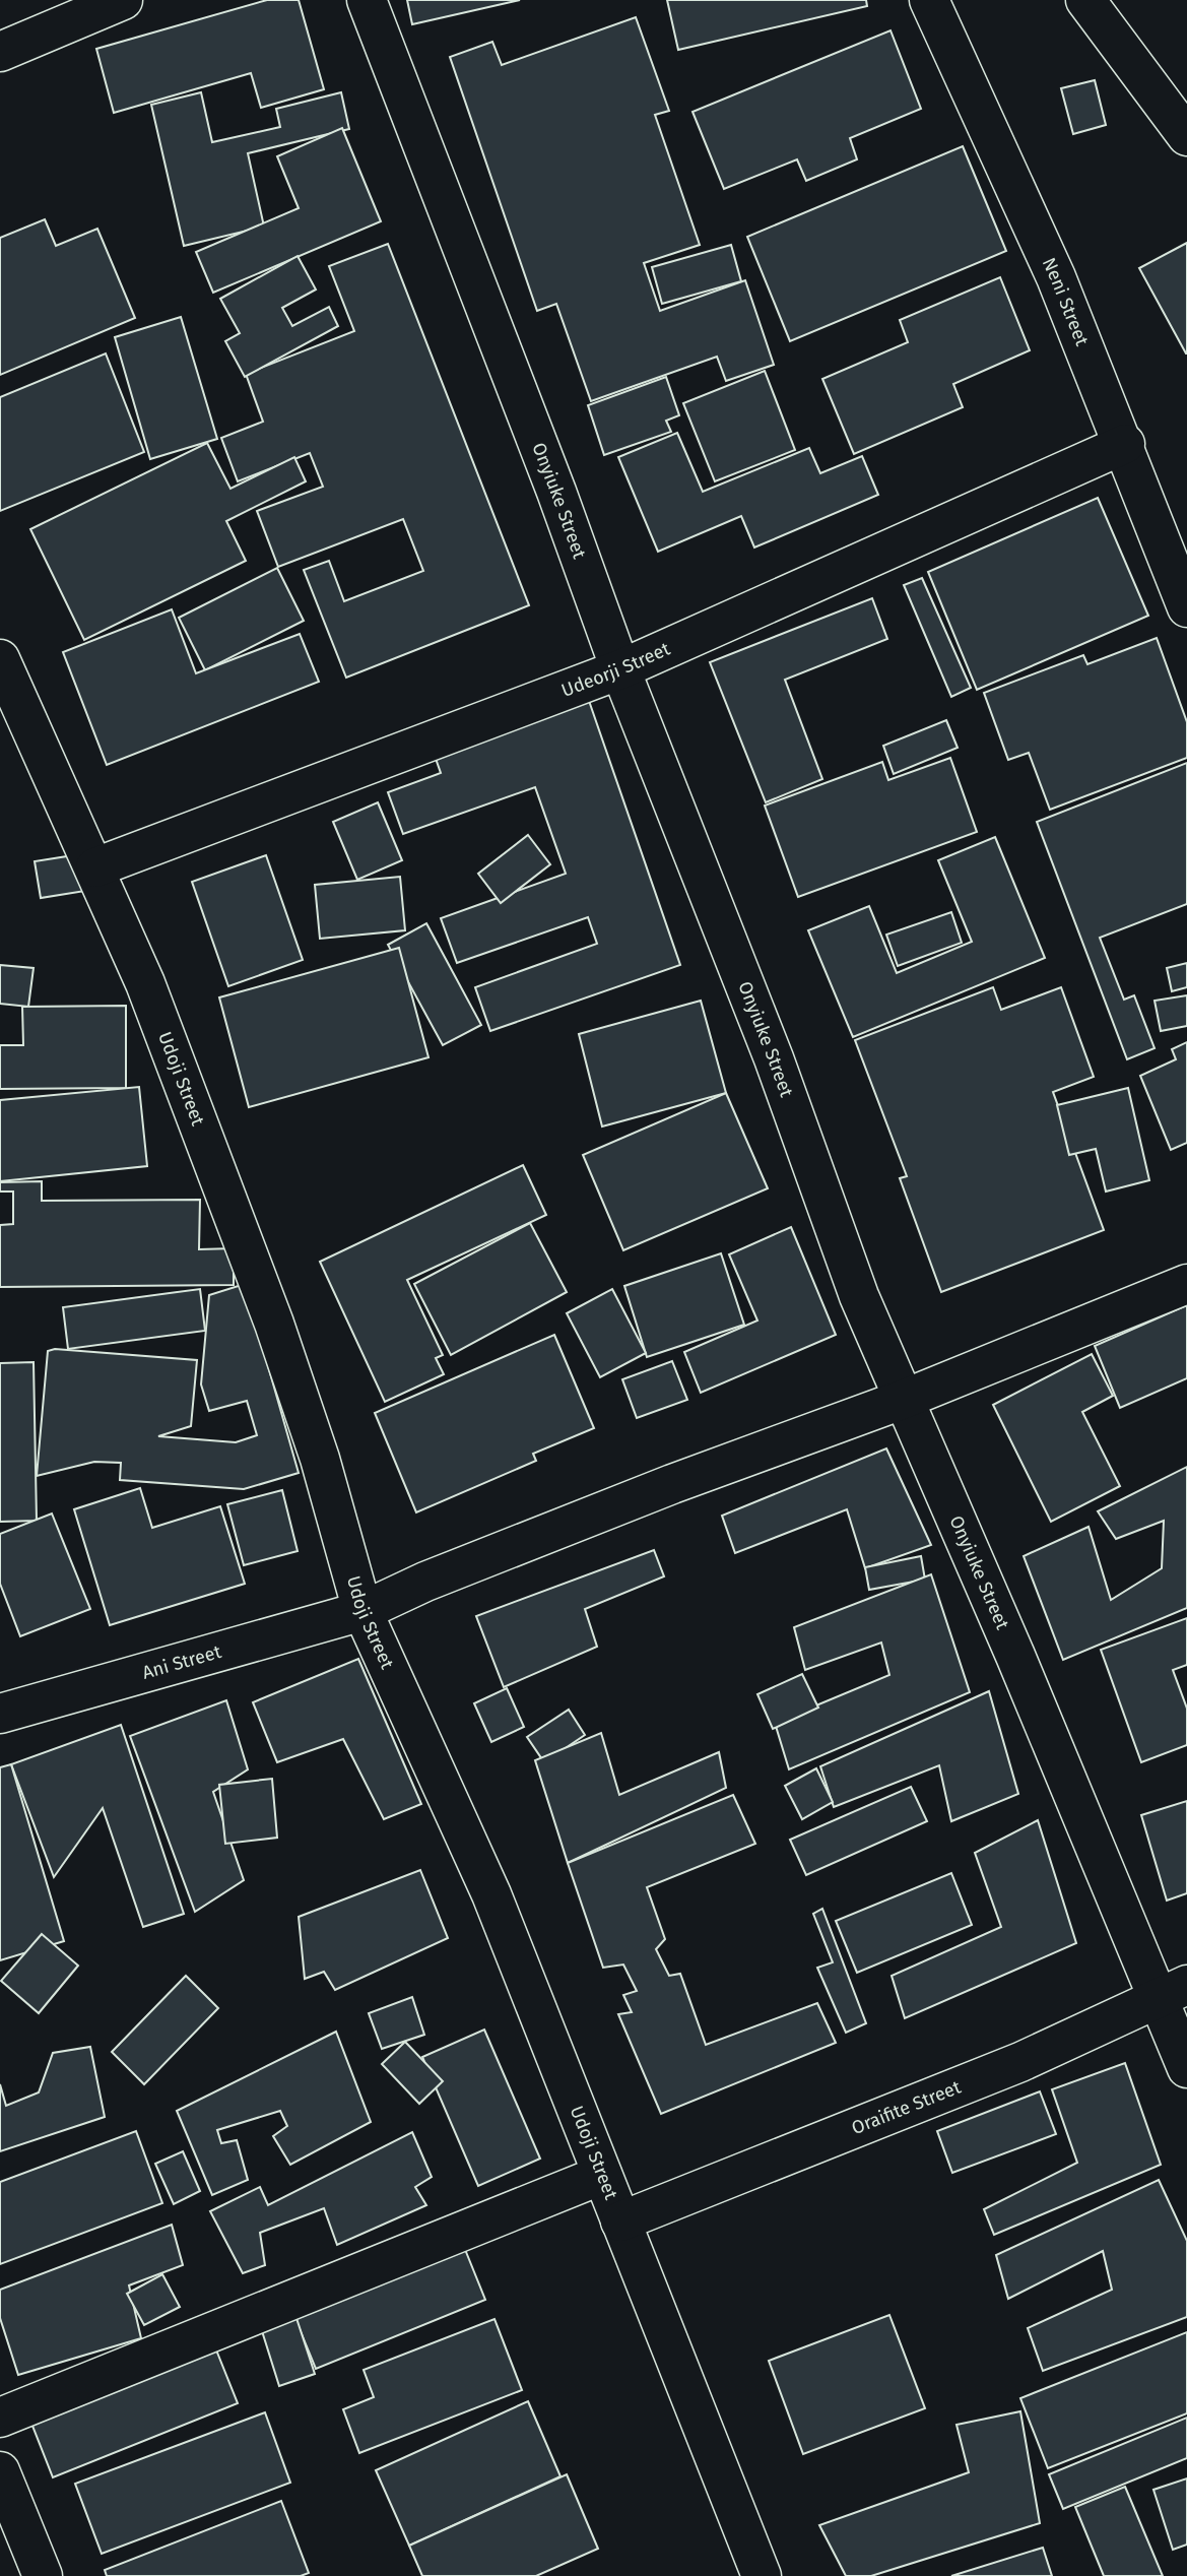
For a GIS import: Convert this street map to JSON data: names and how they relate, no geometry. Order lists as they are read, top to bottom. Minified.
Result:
{"streets":{"street":["Neni Street","Onyiuke Street","Udeorji Street","Udoji Street","Ani Street","Oraifite Street"]},"crossings":[["Neni Street","Udeorji Street"],["Onyiuke Street","Udeorji Street"],["Onyiuke Street","Ani Street"],["Onyiuke Street","Oraifite Street"],["Udeorji Street","Udoji Street"],["Udoji Street","Ani Street"],["Udoji Street","Oraifite Street"]]}
